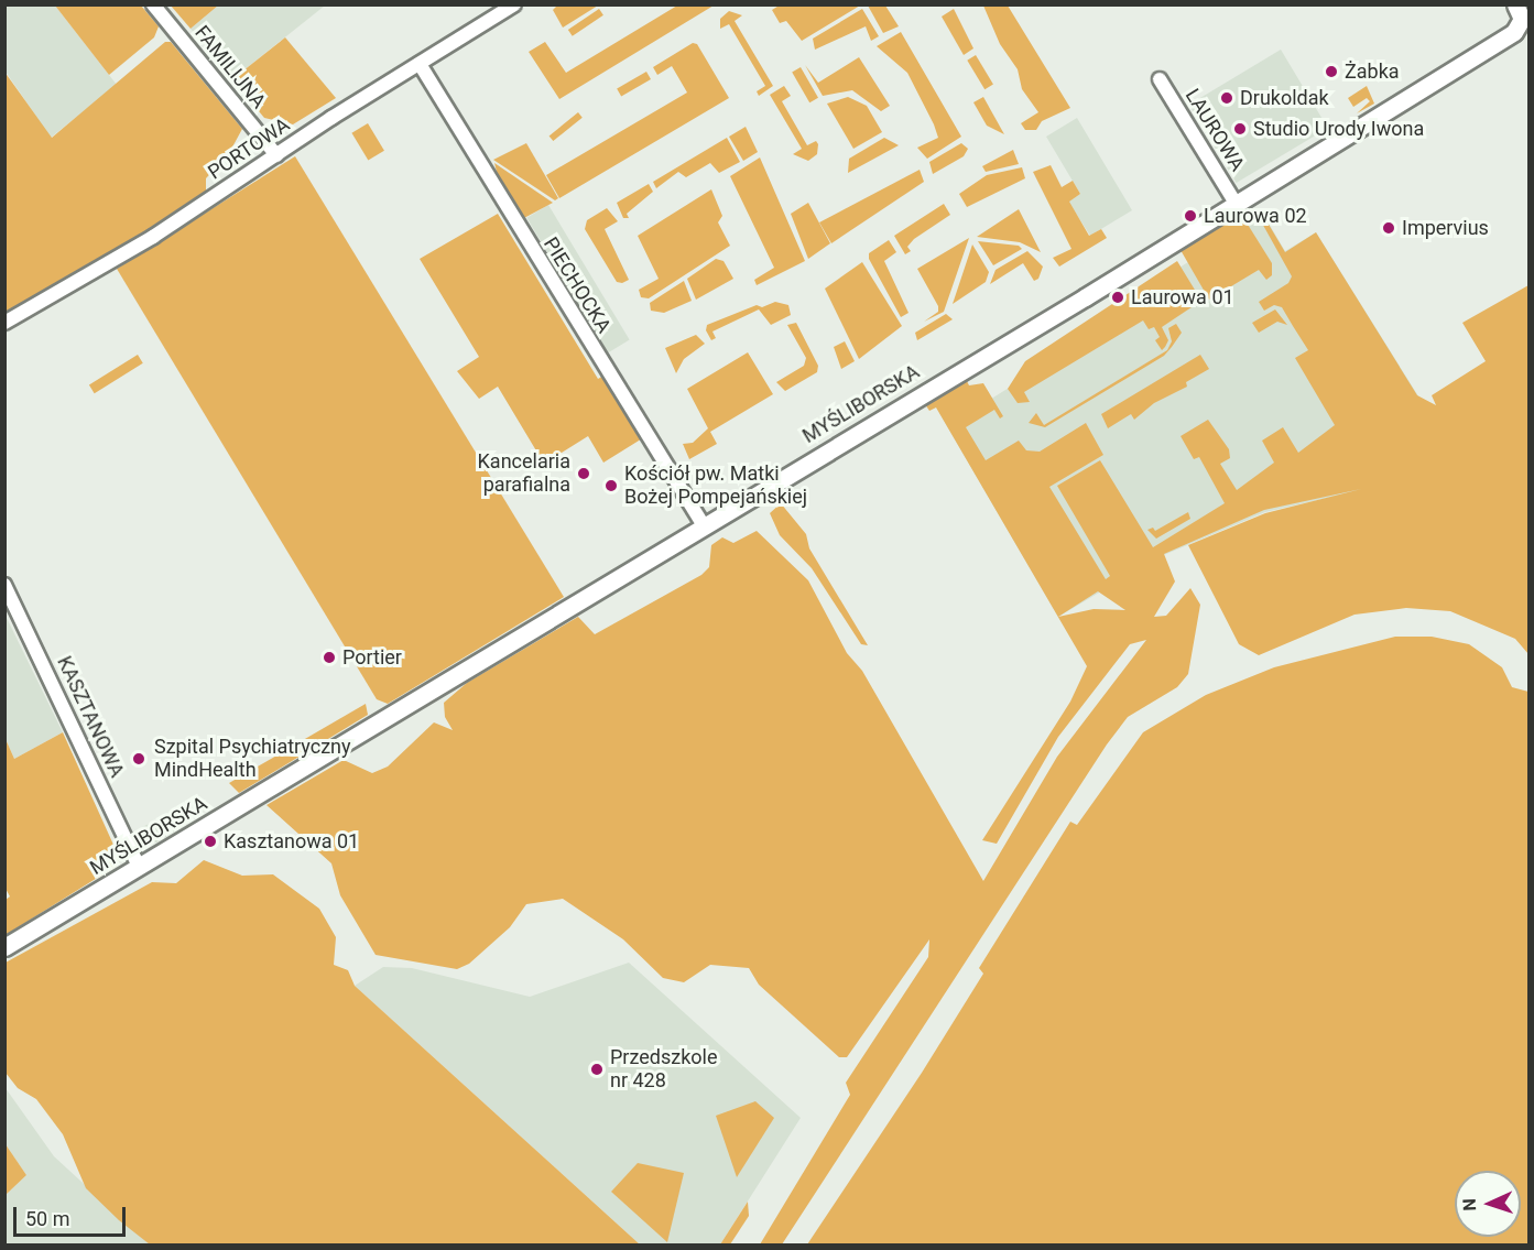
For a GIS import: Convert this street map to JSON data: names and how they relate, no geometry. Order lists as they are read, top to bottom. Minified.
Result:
{"streets":{"street":["FAMILIJNA","LAUROWA","PORTOWA","PIECHOCKA","MYŚLIBORSKA","KASZTANOWA"]},"crossings":[["FAMILIJNA","PORTOWA"],["LAUROWA","MYŚLIBORSKA"],["PORTOWA","PIECHOCKA"],["PIECHOCKA","MYŚLIBORSKA"],["MYŚLIBORSKA","KASZTANOWA"]],"places":["Żabka","Drukoldak","Studio Urody Iwona","Laurowa 02","Impervius","Laurowa 01","Kancelaria parafialna","Kościół pw. Matki Bożej Pompejańskiej","Portier","Szpital Psychiatryczny MindHealth","Kasztanowa 01","Przedszkole nr 428"],"scale_bar":"50 m","north":"left"}
